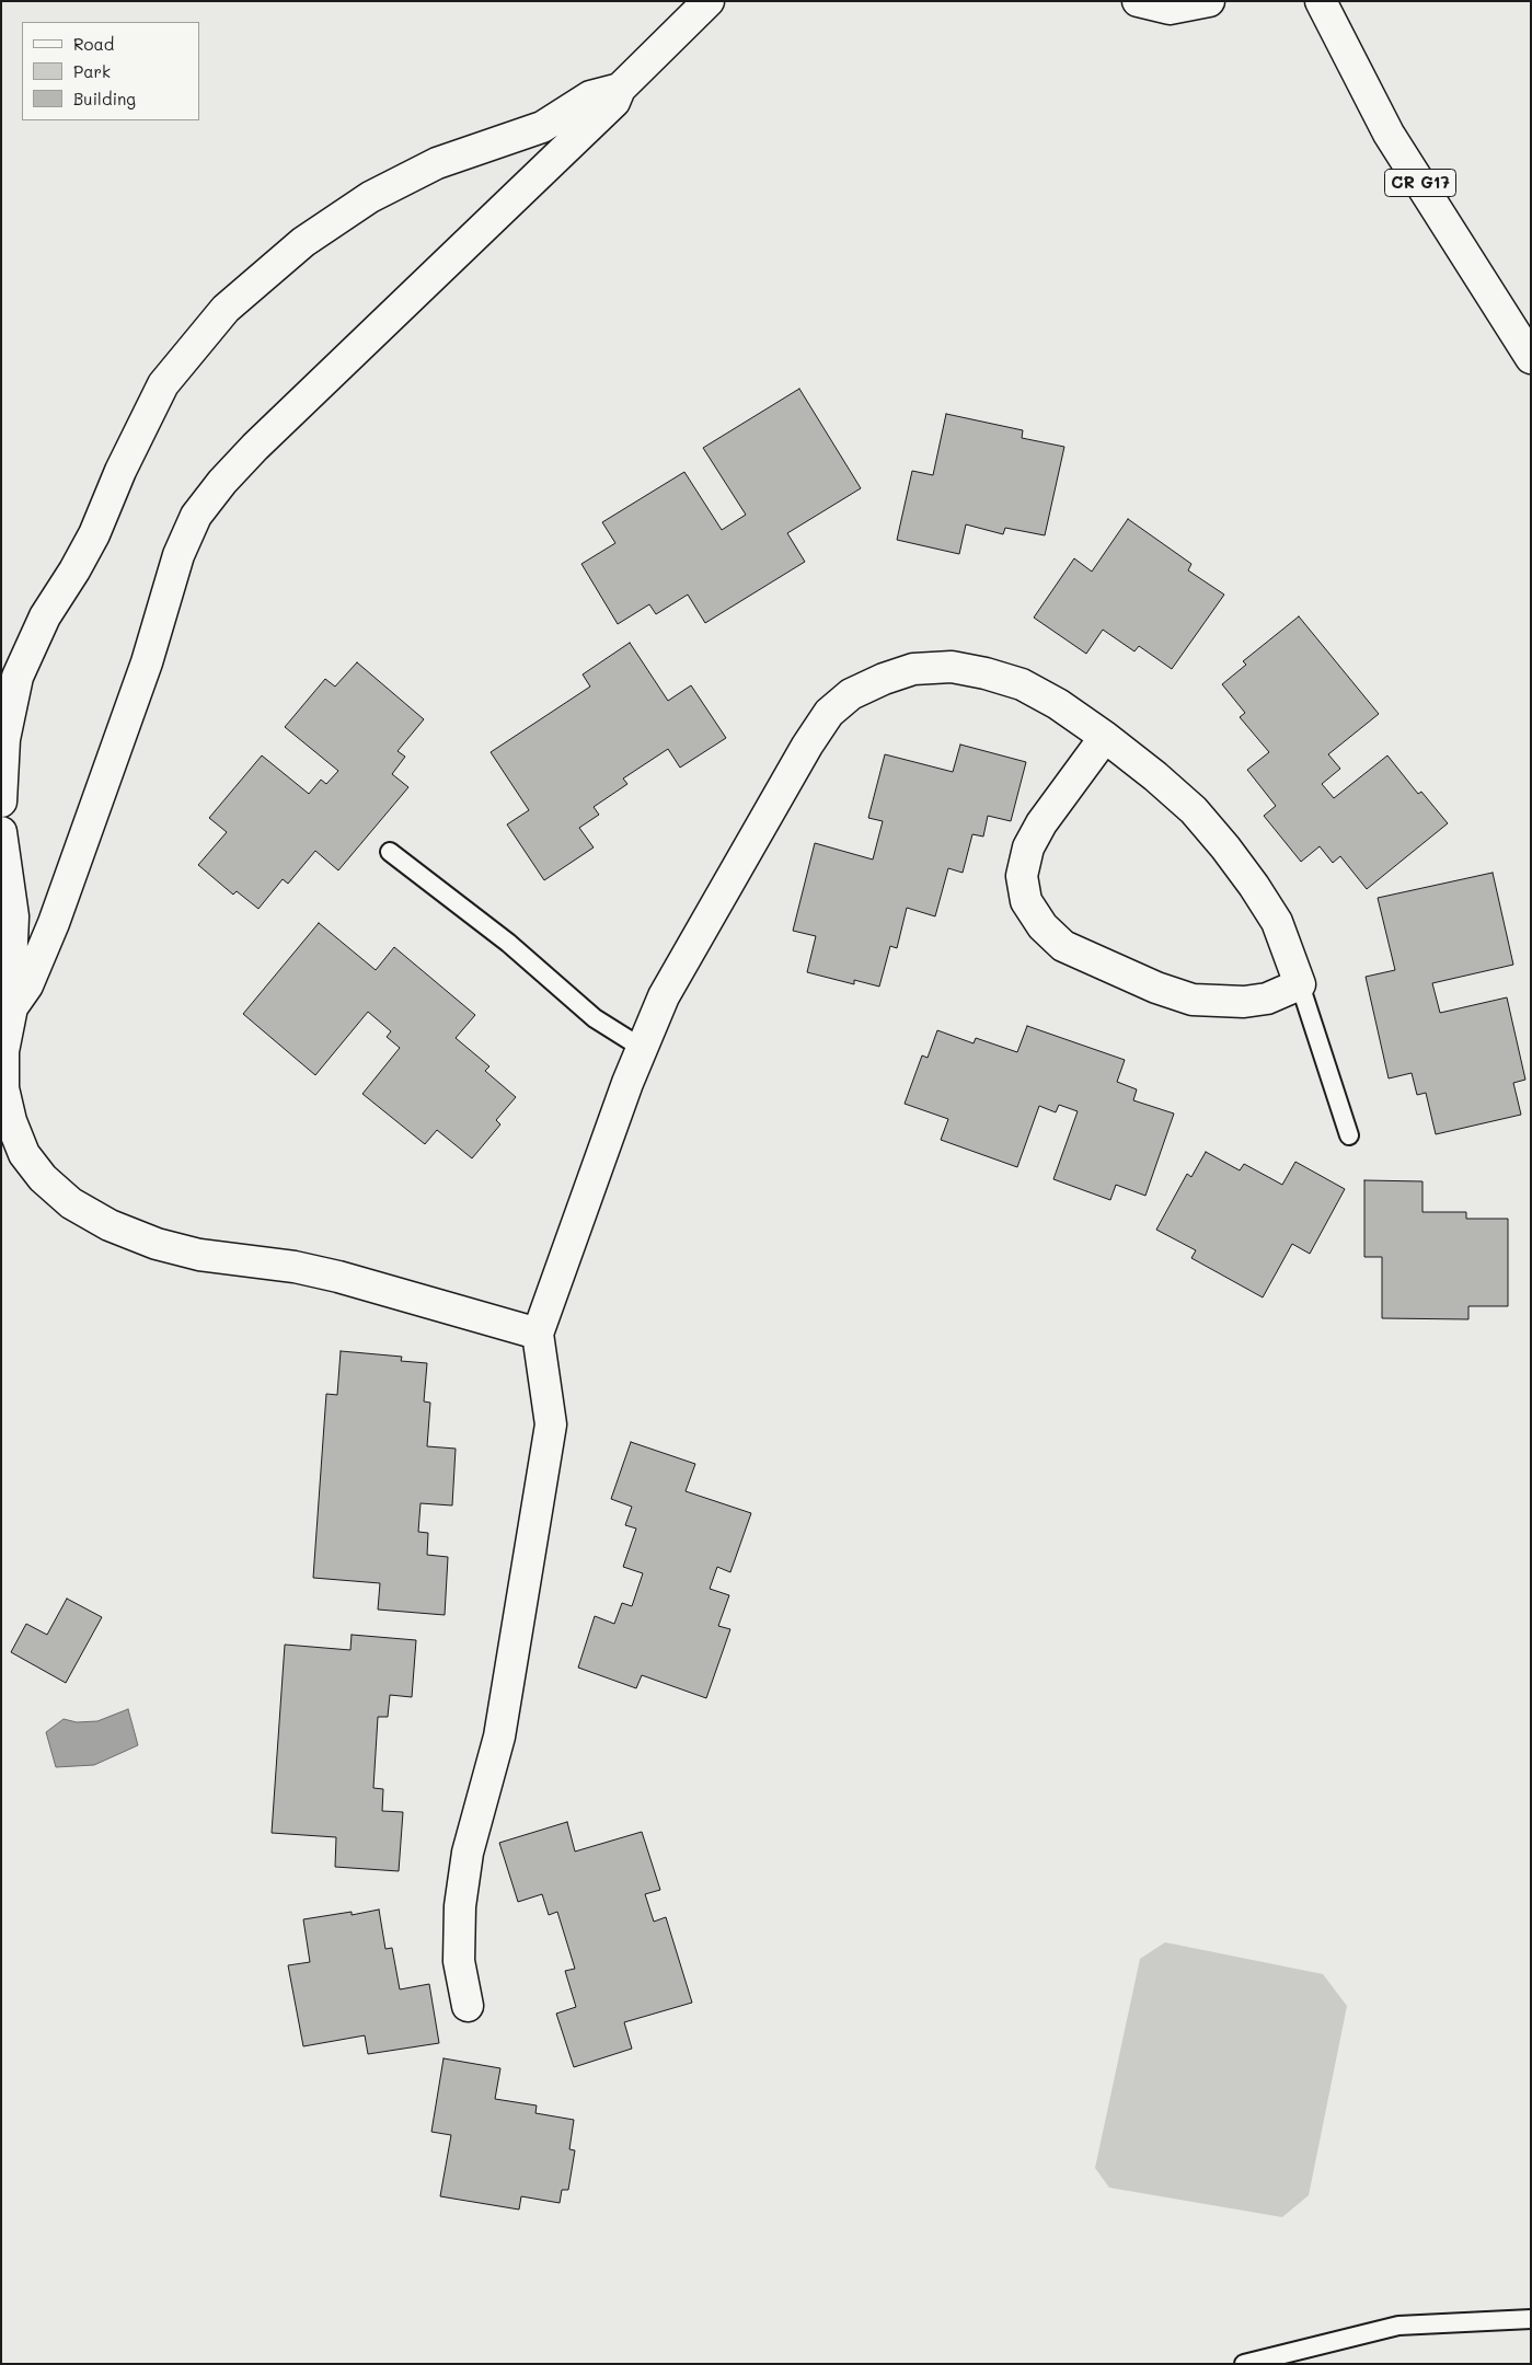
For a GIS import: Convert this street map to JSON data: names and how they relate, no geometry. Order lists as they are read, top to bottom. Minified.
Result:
{"streets":{"street":["CR G17"]},"legend":["Road","Park","Building"]}
